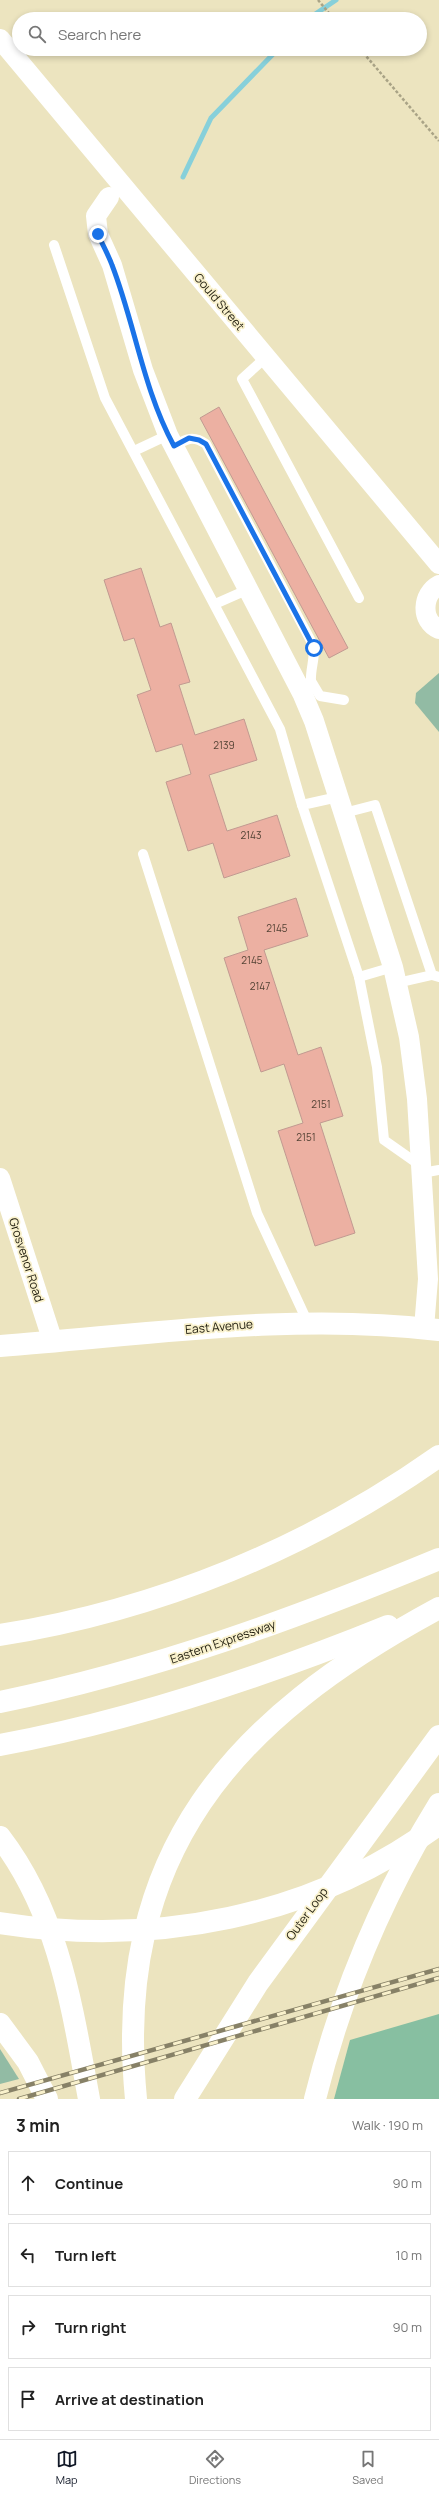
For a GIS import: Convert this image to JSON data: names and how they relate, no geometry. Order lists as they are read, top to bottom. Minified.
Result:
{"streets":{"main road":["East Avenue","Eastern Expressway","Outer Loop"],"street":["Gould Street","Grosvenor Road"]},"crossings":[["Grosvenor Road","East Avenue"]],"house_numbers":["2139","2143","2145","2145","2147","2151","2151"],"page":{"search":"Search here","heading":["3 min","Walk · 190 m"],"list":[["Continue","90 m"],["Turn left","10 m"],["Turn right","90 m"],"Arrive at destination"],"nav":["Map","Directions","Saved"]}}
